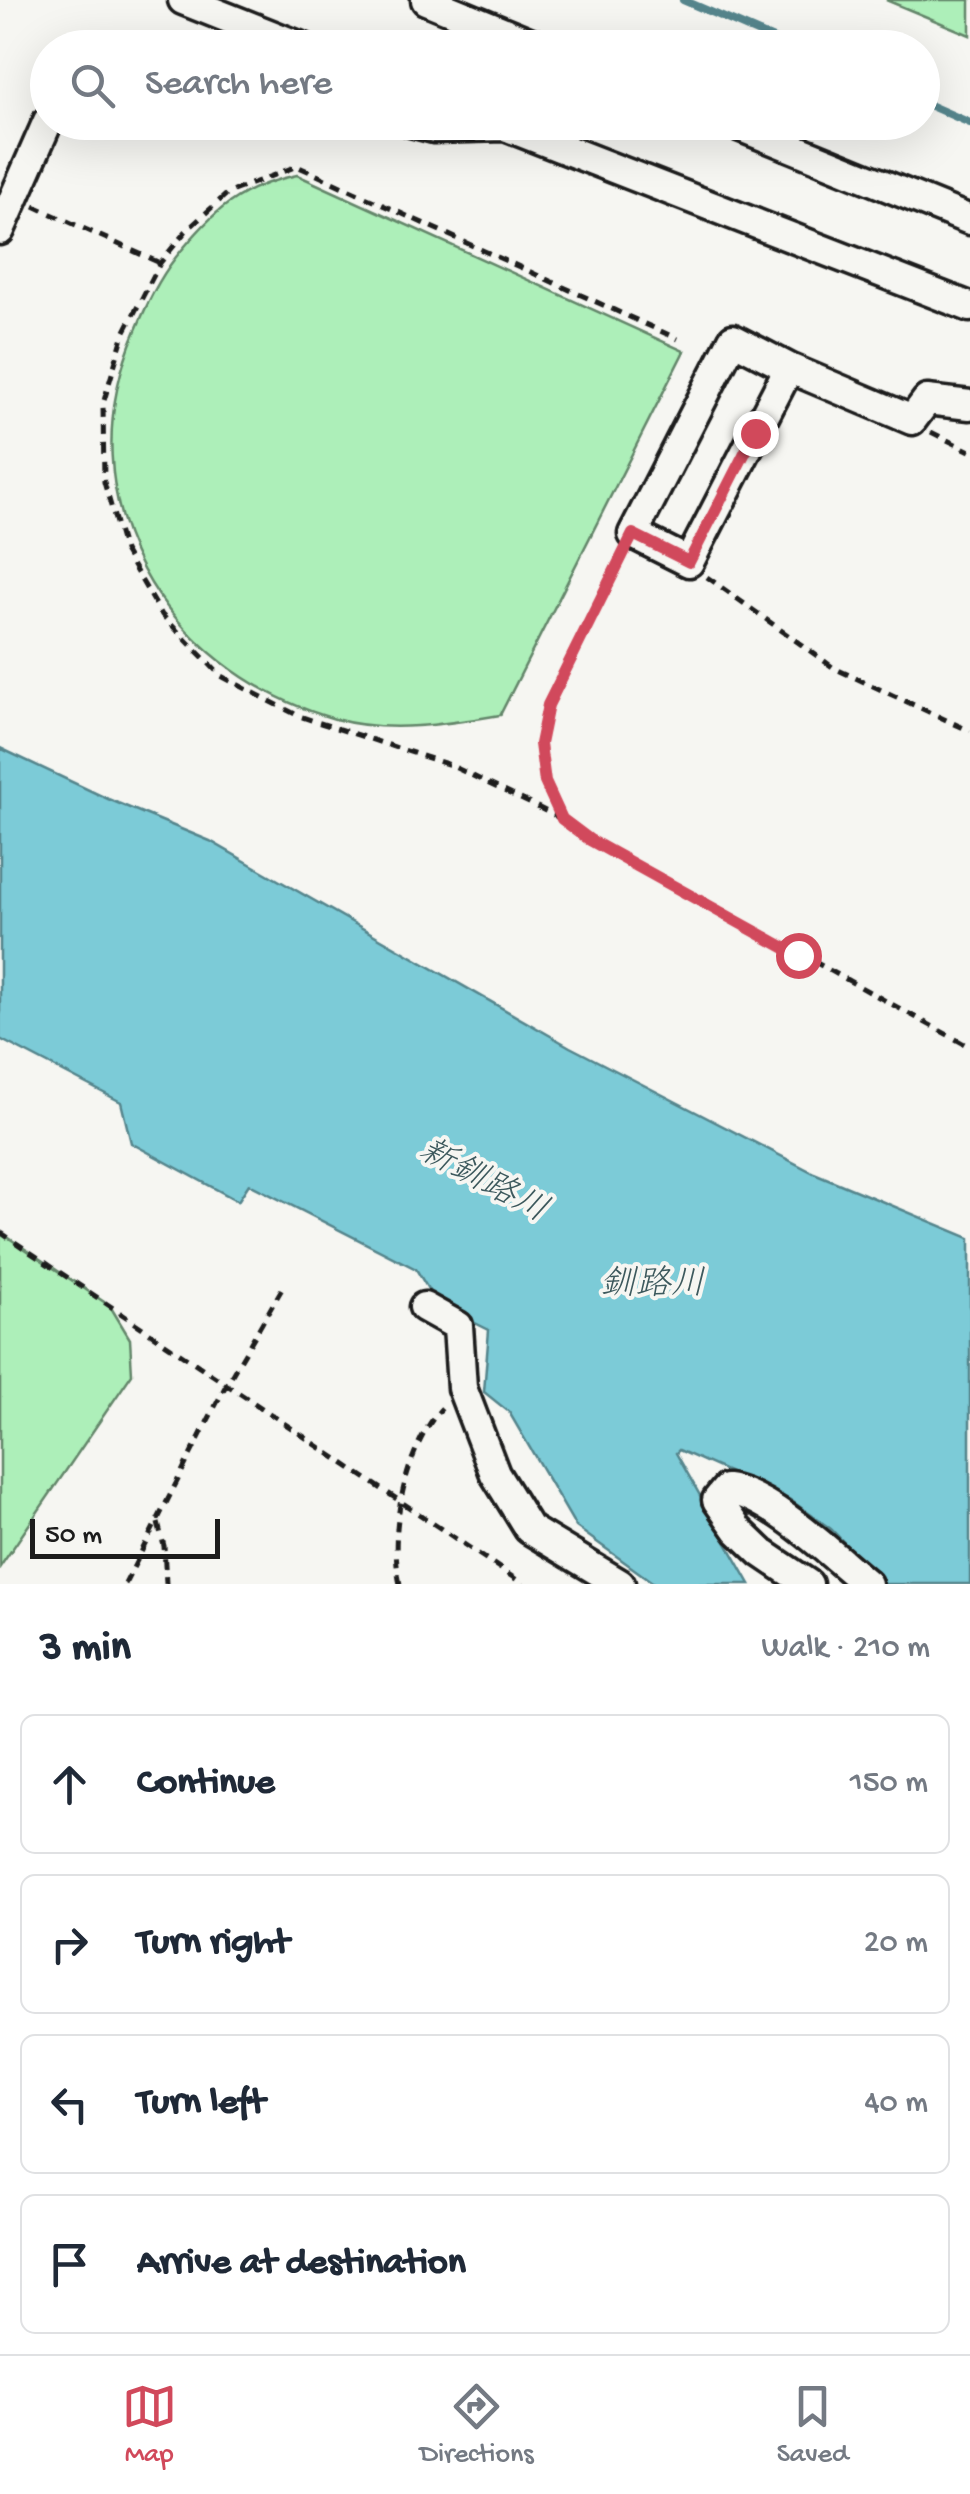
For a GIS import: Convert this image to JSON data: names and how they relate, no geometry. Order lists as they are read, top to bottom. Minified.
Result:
{"water":["新釧路川","釧路川"],"scale_bar":"50 m","page":{"search":"Search here","scale":"50 m","heading":["3 min","Walk · 210 m"],"list":[["Continue","150 m"],["Turn right","20 m"],["Turn left","40 m"],"Arrive at destination"],"nav":["Map","Directions","Saved"]}}
